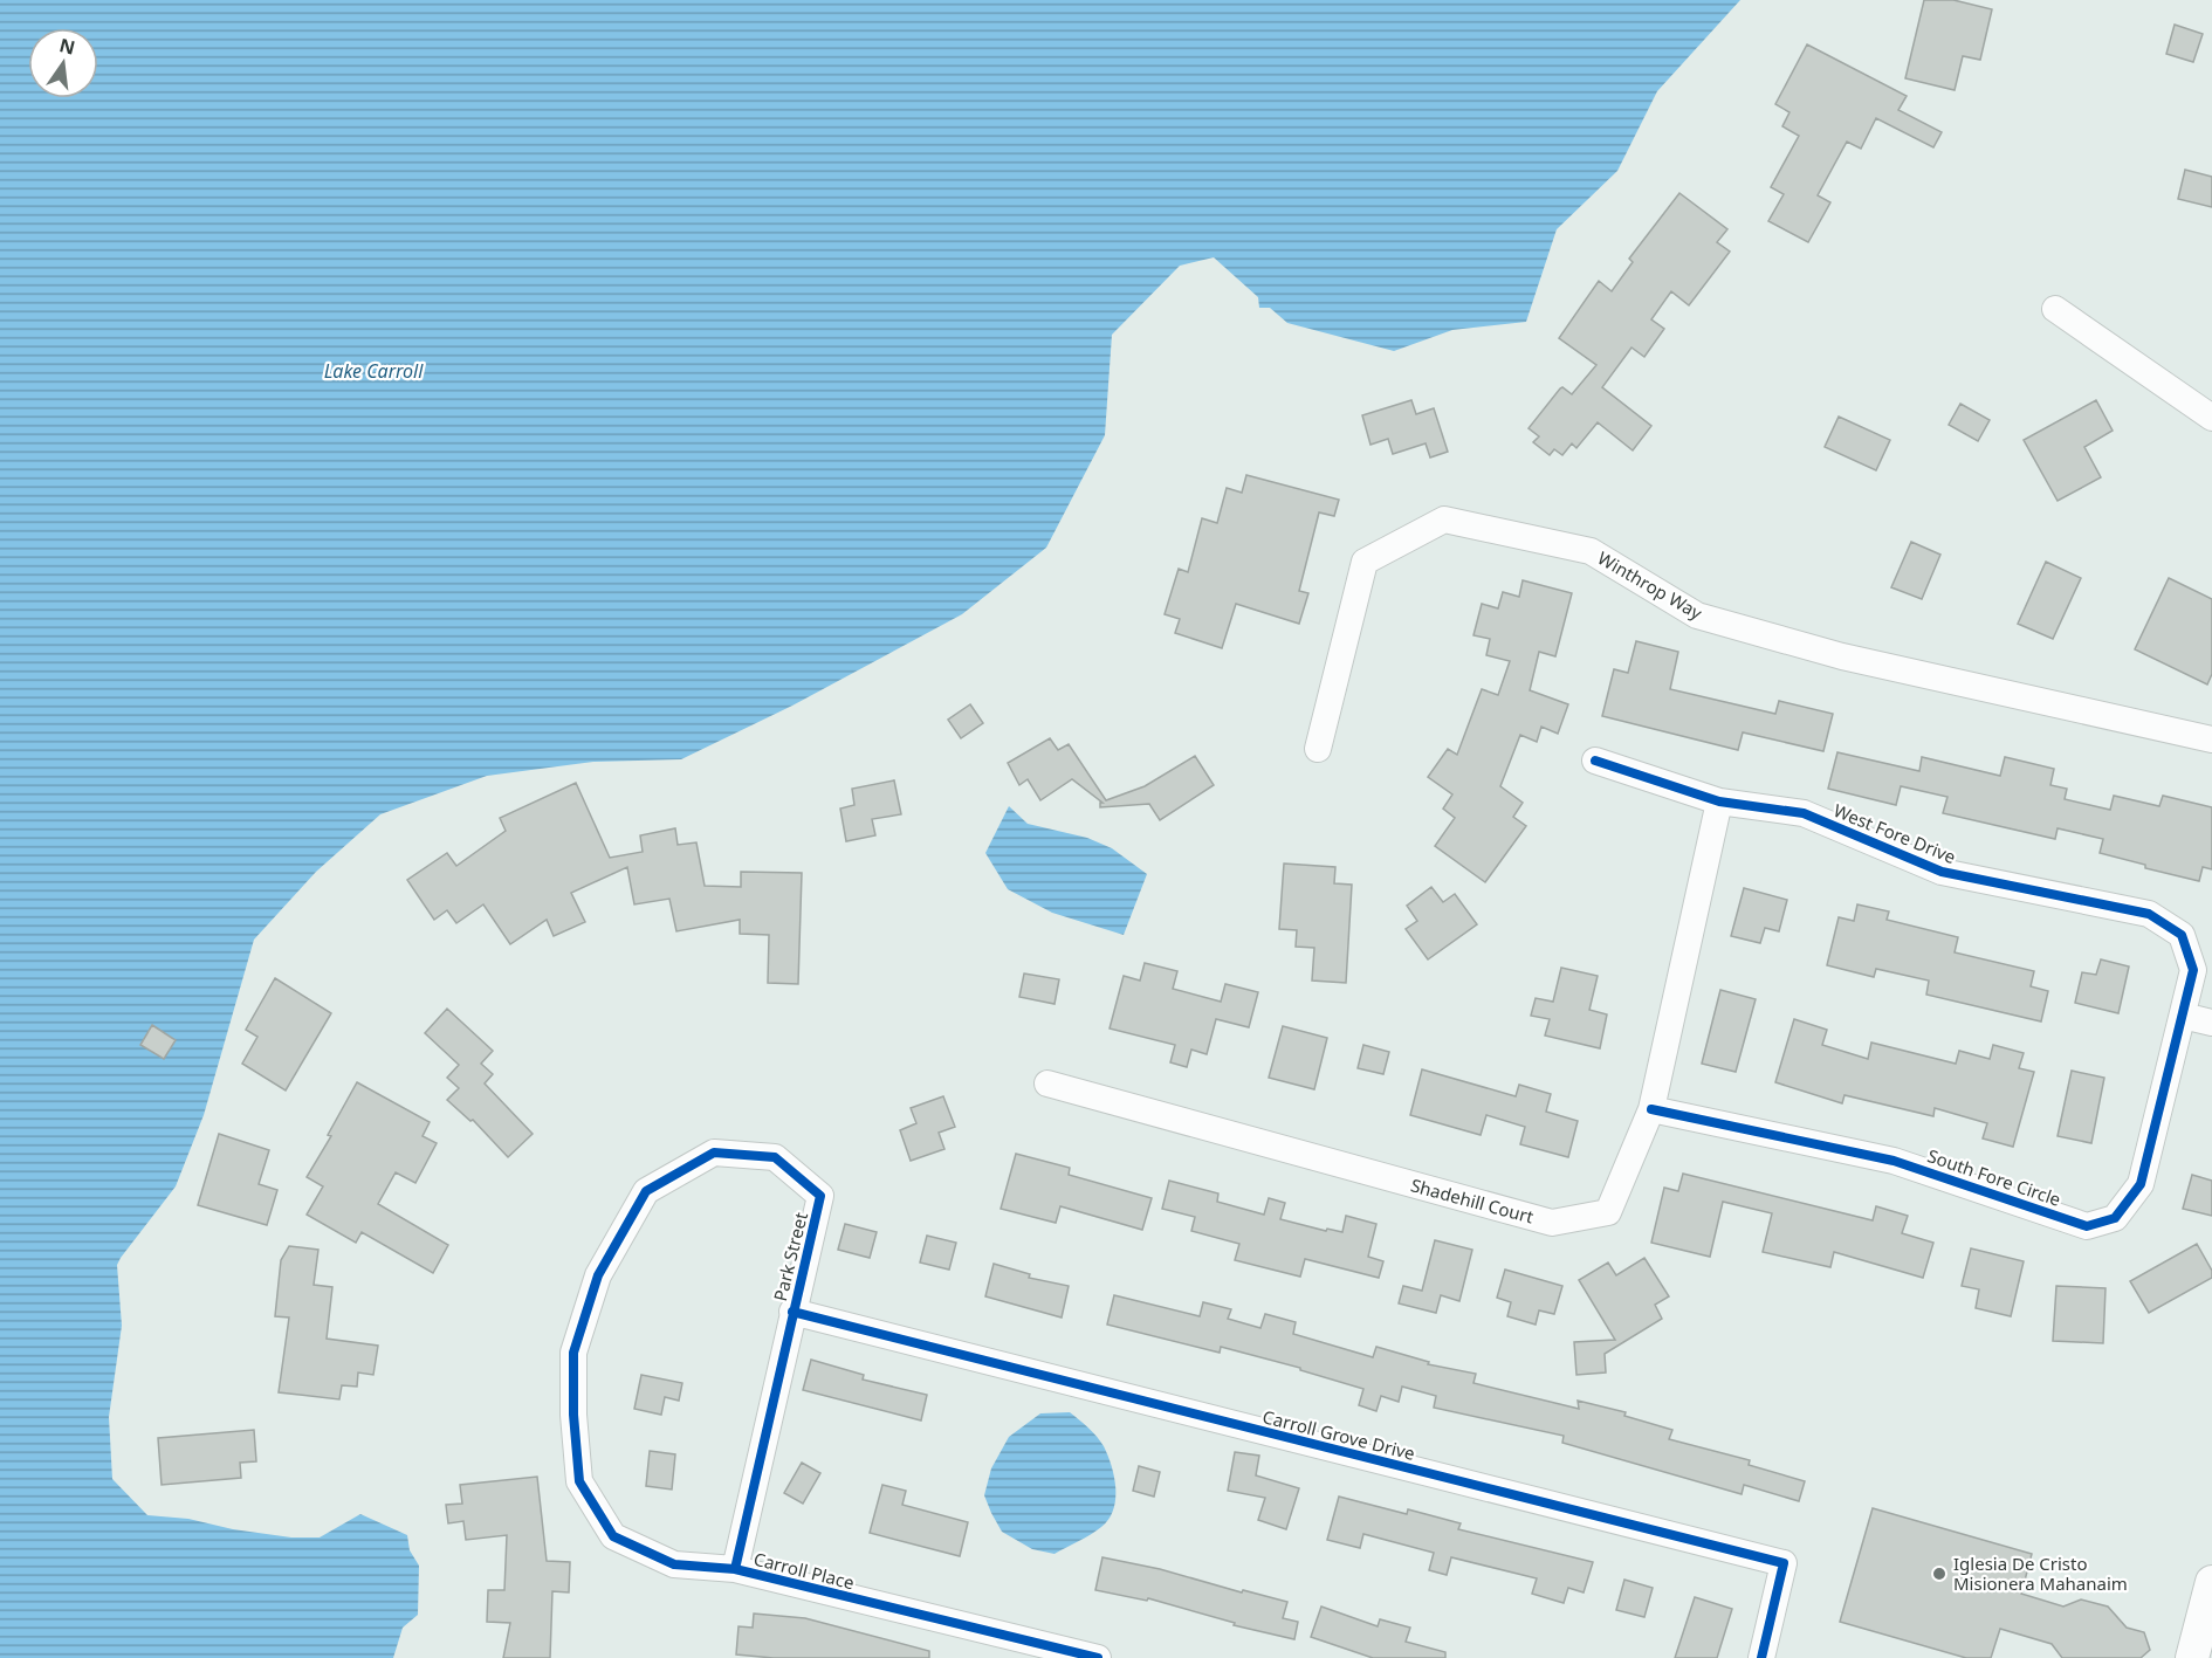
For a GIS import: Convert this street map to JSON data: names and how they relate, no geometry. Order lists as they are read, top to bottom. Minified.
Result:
{"streets":{"street":["Winthrop Way","West Fore Drive","South Fore Circle","Shadehill Court","Park Street","Carroll Grove Drive","Carroll Place"]},"crossings":[["West Fore Drive","South Fore Circle"],["West Fore Drive","Shadehill Court"],["South Fore Circle","Shadehill Court"],["Park Street","Carroll Grove Drive"],["Park Street","Carroll Place"]],"water":["Lake Carroll"],"places":["Iglesia De Cristo Misionera Mahanaim"],"north":"top"}
